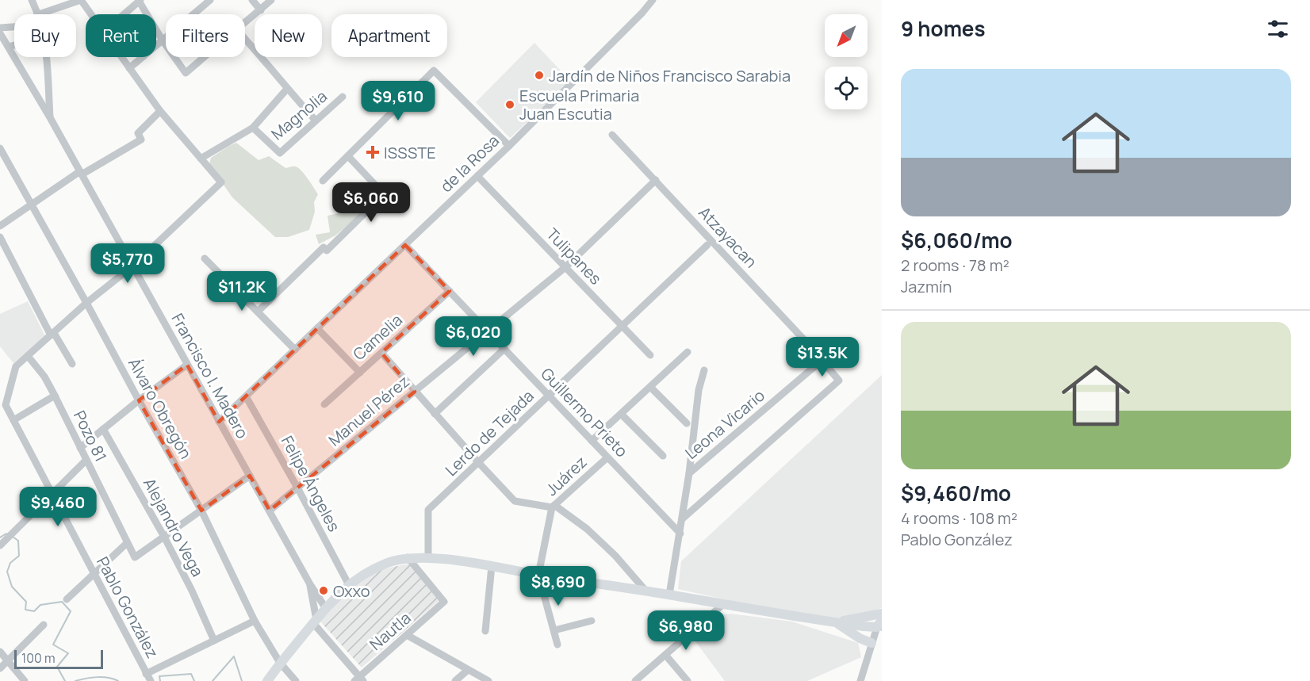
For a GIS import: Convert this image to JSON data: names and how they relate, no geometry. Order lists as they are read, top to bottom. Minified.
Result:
{"streets":{"street":["Magnolia","de la Rosa","Atzayacan","Tulipanes","Camelia","Francisco I. Madero","Álvaro Obregón","Manuel Pérez","Guillermo Prieto","Leona Vicario","Lerdo de Tejada","Pozo 81","Juárez","Felipe Ángeles","Alejandro Vega","Pablo González","Nautla"]},"crossings":[["de la Rosa","Tulipanes"],["de la Rosa","Francisco I. Madero"],["de la Rosa","Guillermo Prieto"],["de la Rosa","Felipe Ángeles"],["Atzayacan","Manuel Pérez"],["Atzayacan","Leona Vicario"],["Tulipanes","Manuel Pérez"],["Tulipanes","Lerdo de Tejada"],["Camelia","Guillermo Prieto"],["Francisco I. Madero","Manuel Pérez"],["Manuel Pérez","Guillermo Prieto"],["Manuel Pérez","Felipe Ángeles"],["Guillermo Prieto","Lerdo de Tejada"],["Guillermo Prieto","Juárez"],["Pozo 81","Alejandro Vega"],["Pozo 81","Pablo González"]],"places":{"other":["Jardín de Niños Francisco Sarabia","Escuela Primaria Juan Escutia","Oxxo"],"health":["ISSSTE"]},"scale_bar":"100 m","north":"bottom left","page":{"heading":"9 homes","chip":["Buy","Rent","Filters","New","Apartment"],"list":[{"name":"$6,060/mo","note":"2 rooms · 78 m² · Jazmín"},{"name":"$9,460/mo","note":"4 rooms · 108 m² · Pablo González"}],"price":["$9,610","$6,060","$5,770","$11.2K","$6,020","$13.5K","$9,460","$8,690","$6,980"],"scale":"100 m"}}
